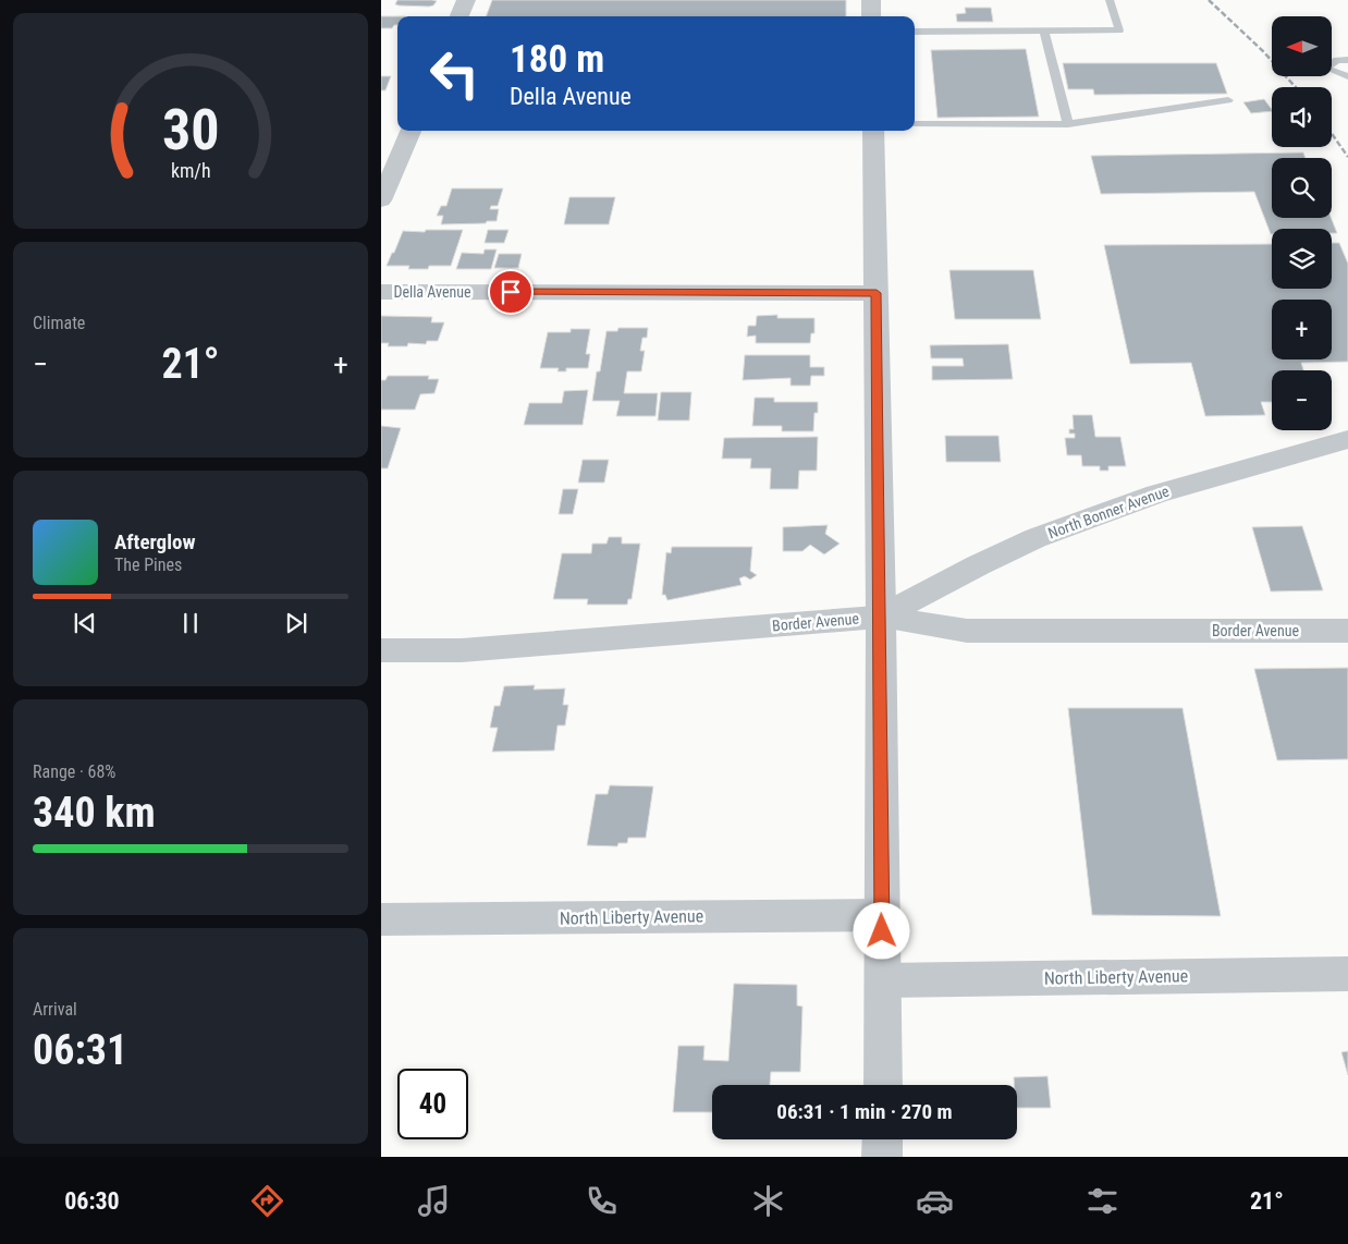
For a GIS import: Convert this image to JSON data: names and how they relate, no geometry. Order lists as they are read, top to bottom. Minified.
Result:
{"streets":{"street":["Della Avenue","North Bonner Avenue","Border Avenue","North Liberty Avenue"]},"crossings":[["North Bonner Avenue","Border Avenue"]],"north":"left","page":{"map_buttons":["+","−"],"turn":["180 m","Della Avenue"],"tile":["Climate",["Range · 68%","340 km"],["Arrival","06:31"]],"heat":["−","21°","+"],"song":["Afterglow","The Pines"],"limit":"40","trip":"06:31 · 1 min · 270 m","tabs":["06:30","21°"],"gauge":["30","km/h"]}}
